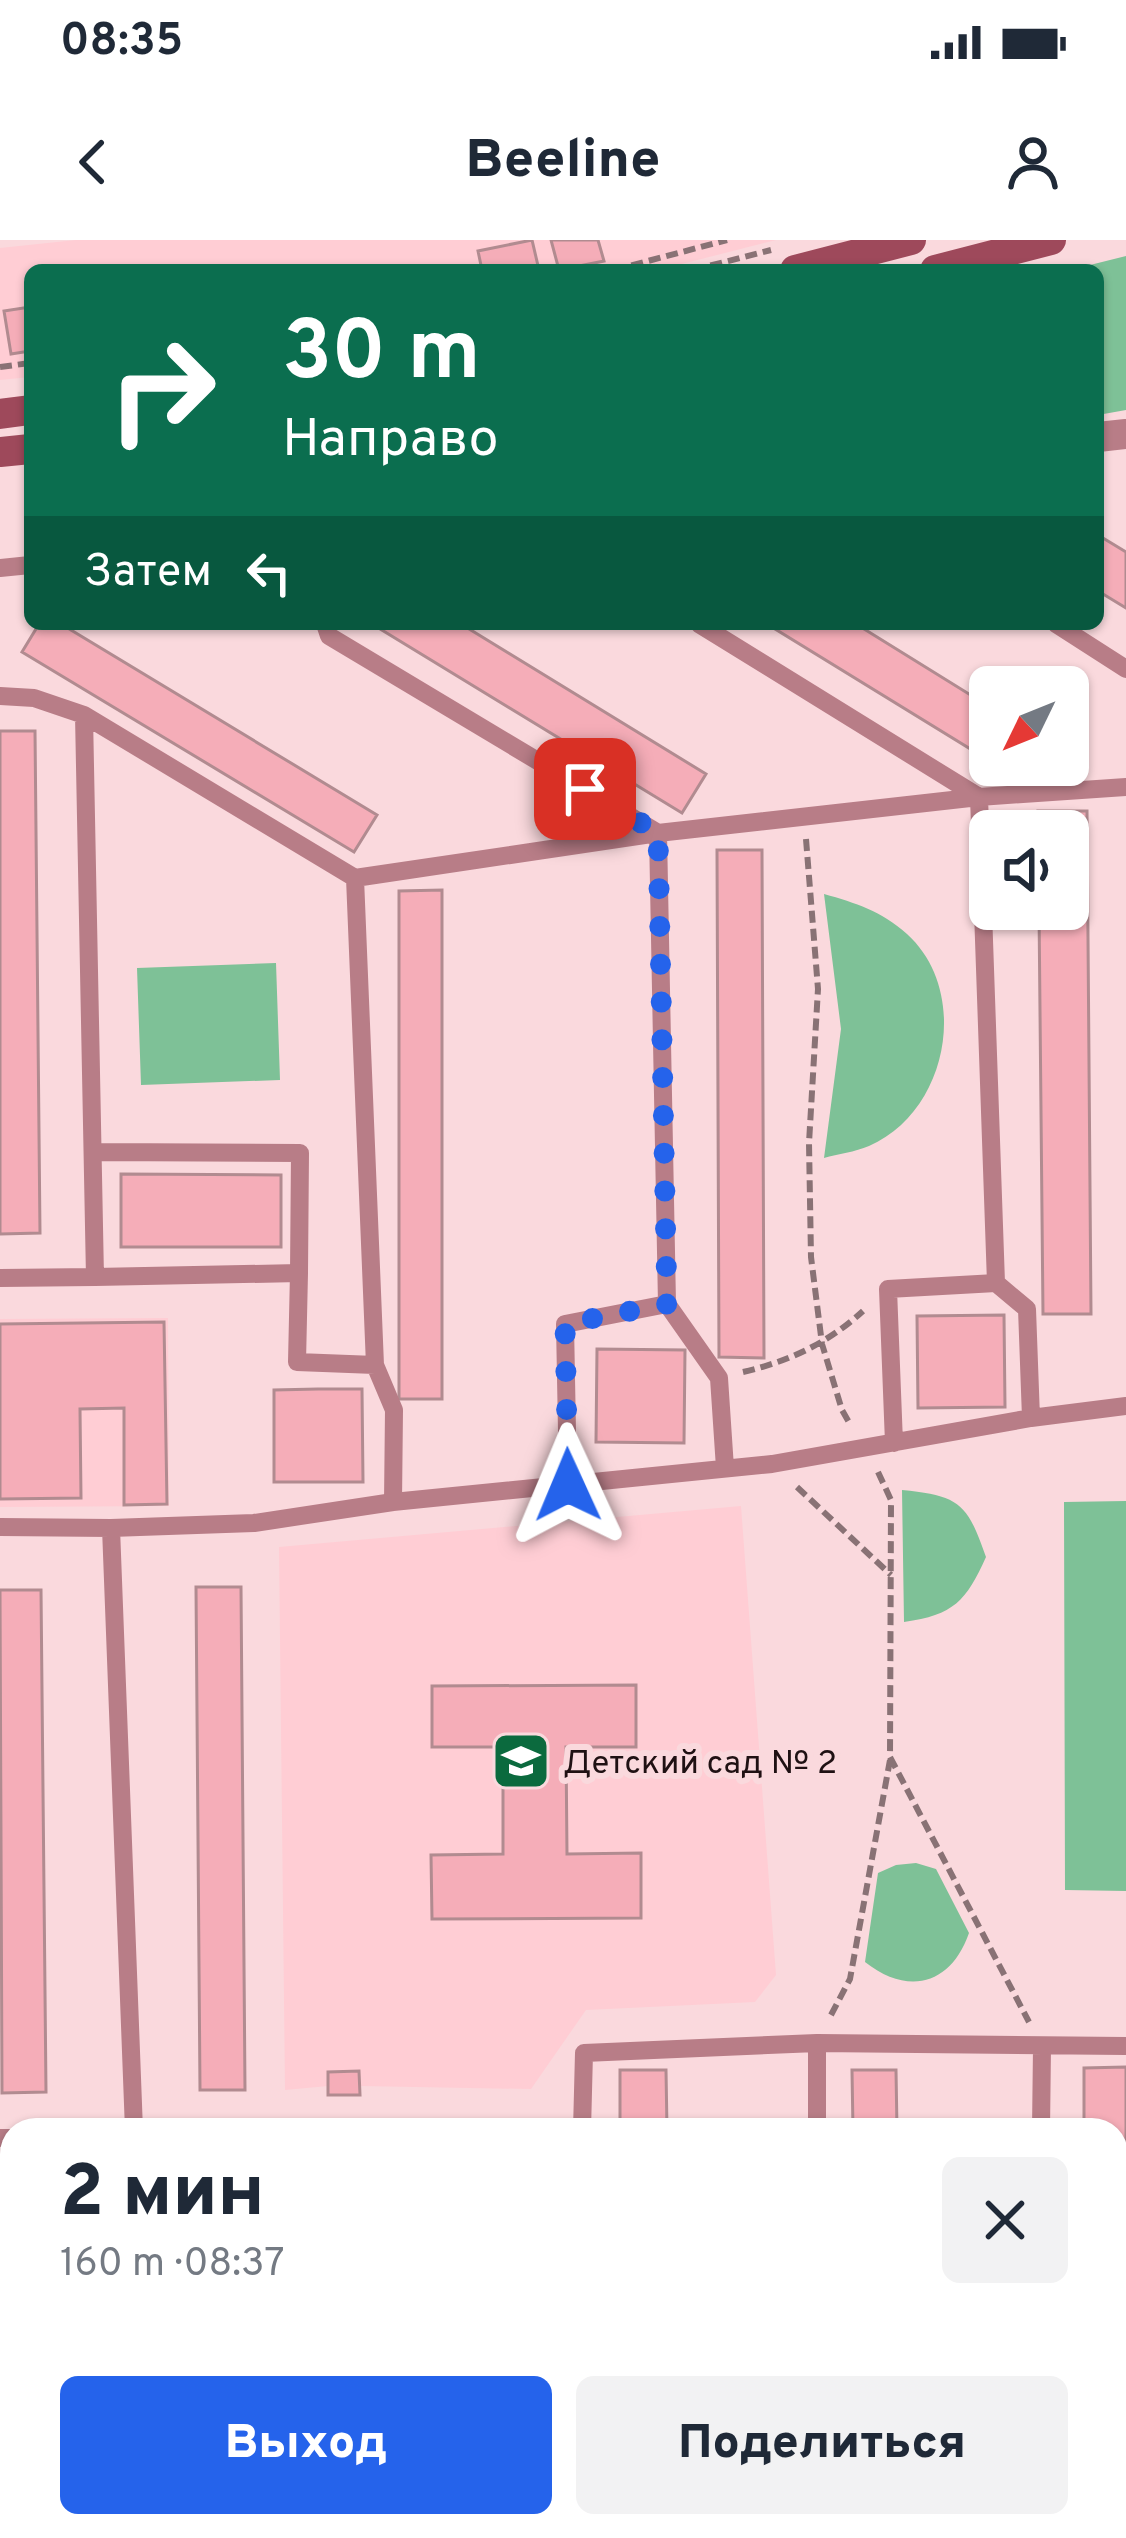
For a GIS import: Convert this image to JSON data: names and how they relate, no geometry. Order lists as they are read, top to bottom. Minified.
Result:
{"places":{"school or university":["Детский сад № 2"]},"north":"bottom left","page":{"status":"08:35","header":"Beeline","turn":["30 m","Направо"],"then":"Затем","heading":["2 мин","160 m · 08:37"],"buttons":["Выход","Поделиться"]}}
